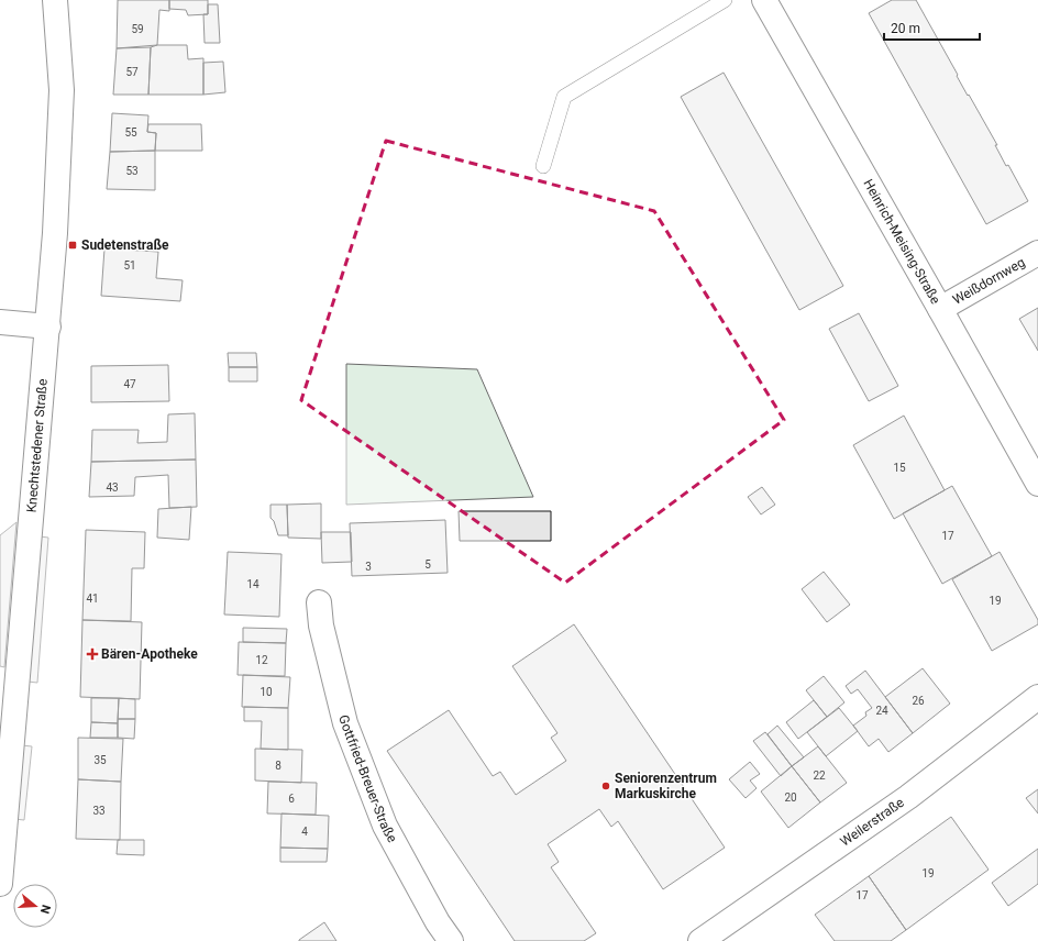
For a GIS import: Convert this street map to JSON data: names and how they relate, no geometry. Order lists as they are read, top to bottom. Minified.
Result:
{"streets":{"street":["Heinrich-Meising-Straße","Weißdornweg","Knechtstedener Straße","Gottfried-Breuer-Straße","Weilerstraße"]},"crossings":[["Heinrich-Meising-Straße","Weißdornweg"]],"places":{"transit":["Sudetenstraße"],"health":["Bären-Apotheke"],"other":["Seniorenzentrum Markuskirche"]},"house_numbers":["59","57","55","53","51","47","15","43","17","5","3","14","41","19","12","10","26","24","35","8","22","20","6","33","4","19","17"],"scale_bar":"20 m","north":"right"}
